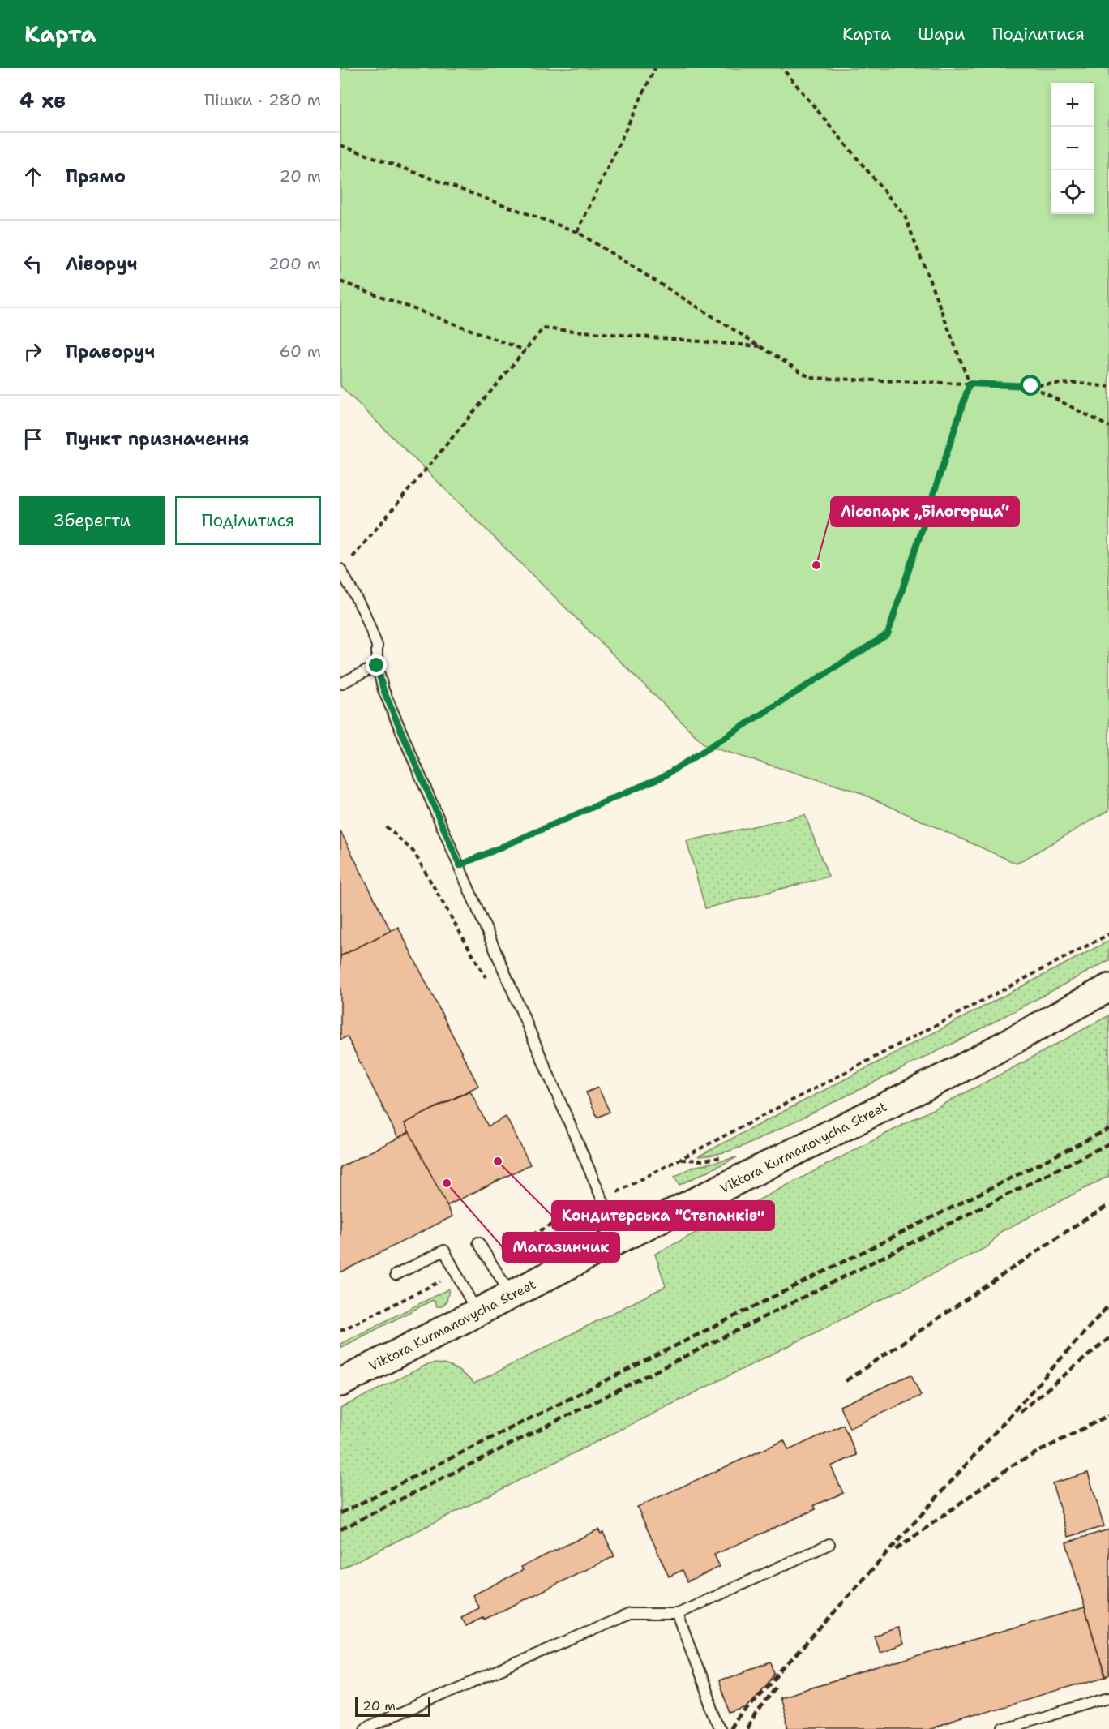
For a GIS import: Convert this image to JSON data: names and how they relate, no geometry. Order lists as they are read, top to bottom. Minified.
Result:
{"streets":{"street":["Viktora Kurmanovycha Street"]},"places":["Лісопарк „Білогорща“","Кондитерська \"Степанків\"","Магазинчик"],"scale_bar":"20 m","page":{"header":"Карта","nav":["Карта","Шари","Поділитися"],"heading":["4 хв","Пішки · 280 m"],"map_buttons":["+","−"],"list":[["Прямо","20 m"],["Ліворуч","200 m"],["Праворуч","60 m"],"Пункт призначення"],"buttons":["Зберегти","Поділитися"],"scale":"20 m"}}
